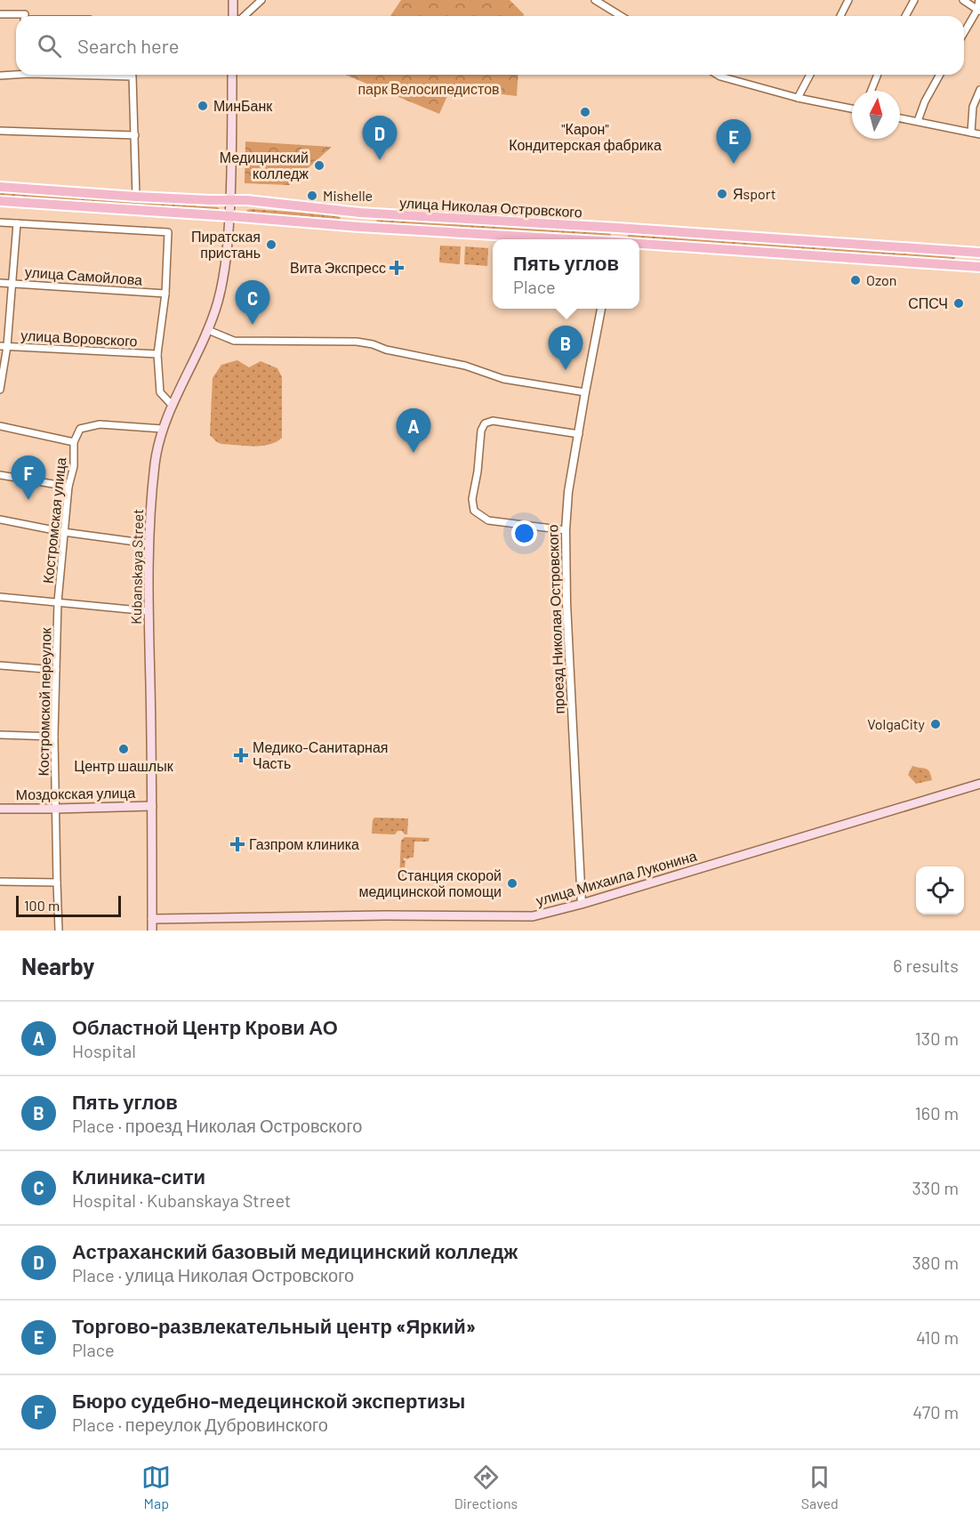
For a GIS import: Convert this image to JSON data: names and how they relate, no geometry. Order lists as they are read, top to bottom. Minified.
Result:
{"streets":{"main road":["улица Николая Островского","Kubanskaya Street","Моздокская улица","улица Михаила Луконина"],"street":["улица Самойлова","улица Воровского","Костромская улица","проезд Николая Островского","Костромской переулок"]},"crossings":[["улица Николая Островского","Kubanskaya Street"],["Костромская улица","Костромской переулок"],["Kubanskaya Street","Моздокская улица"],["Kubanskaya Street","улица Михаила Луконина"],["проезд Николая Островского","улица Михаила Луконина"],["Костромской переулок","Моздокская улица"]],"parks":["парк Велосипедистов"],"places":{"other":["МинБанк","\"Карон\" Кондитерская фабрика","Медицинский колледж","Яsport","Mishelle","Пиратская пристань","Ozon","СПСЧ","VolgaCity","Центр шашлык","Станция скорой медицинской помощи"],"health":["Вита Экспресс","Медико-Санитарная Часть","Газпром клиника"]},"scale_bar":"100 m","north":"top","page":{"search":"Search here","pins":["D","E","C","B","A","F"],"popup":["Пять углов","Place"],"scale":"100 m","heading":["Nearby","6 results"],"list":[{"mark":"A","name":"Областной Центр Крови АО","note":"Hospital","value":"130 m"},{"mark":"B","name":"Пять углов","note":"Place · проезд Николая Островского","value":"160 m"},{"mark":"C","name":"Клиника-сити","note":"Hospital · Kubanskaya Street","value":"330 m"},{"mark":"D","name":"Астраханский базовый медицинский колледж","note":"Place · улица Николая Островского","value":"380 m"},{"mark":"E","name":"Торгово-развлекательный центр «Яркий»","note":"Place","value":"410 m"},{"mark":"F","name":"Бюро судебно-медецинской экспертизы","note":"Place · переулок Дубровинского","value":"470 m"}],"nav":["Map","Directions","Saved"]}}
